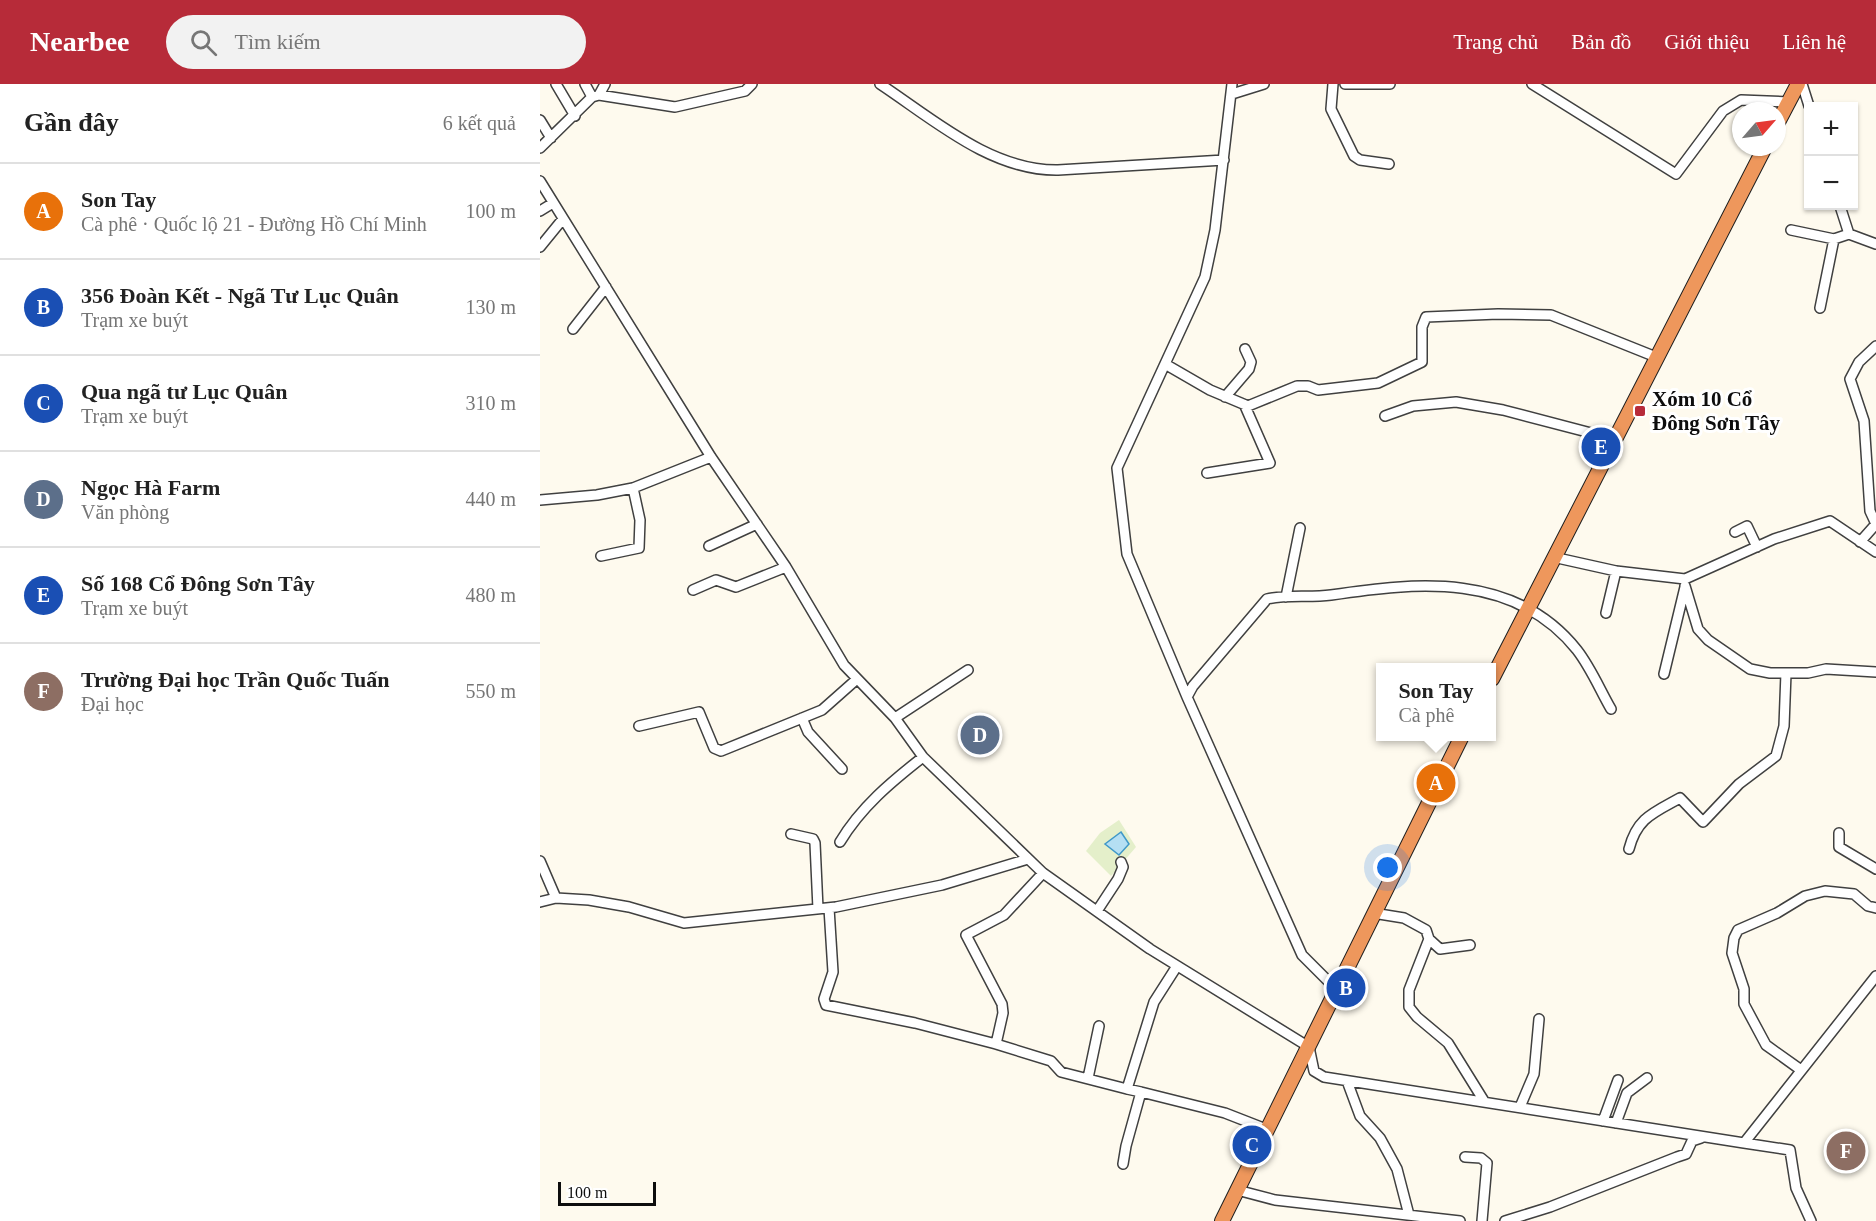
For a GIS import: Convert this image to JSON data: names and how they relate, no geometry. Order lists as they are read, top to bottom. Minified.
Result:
{"places":{"transit":["Xóm 10 Cổ Đông Sơn Tây"]},"scale_bar":"100 m","north":"top right","page":{"header":"Nearbee","search":"Tìm kiếm","nav":["Trang chủ","Bản đồ","Giới thiệu","Liên hệ"],"heading":["Gần đây","6 kết quả"],"map_buttons":["+","−"],"list":[{"mark":"A","name":"Son Tay","note":"Cà phê · Quốc lộ 21 - Đường Hồ Chí Minh","value":"100 m"},{"mark":"B","name":"356 Đoàn Kết - Ngã Tư Lục Quân","note":"Trạm xe buýt","value":"130 m"},{"mark":"C","name":"Qua ngã tư Lục Quân","note":"Trạm xe buýt","value":"310 m"},{"mark":"D","name":"Ngọc Hà Farm","note":"Văn phòng","value":"440 m"},{"mark":"E","name":"Số 168 Cổ Đông Sơn Tây","note":"Trạm xe buýt","value":"480 m"},{"mark":"F","name":"Trường Đại học Trần Quốc Tuấn","note":"Đại học","value":"550 m"}],"pins":["E","D","A","B","C","F"],"popup":["Son Tay","Cà phê"],"scale":"100 m"}}
